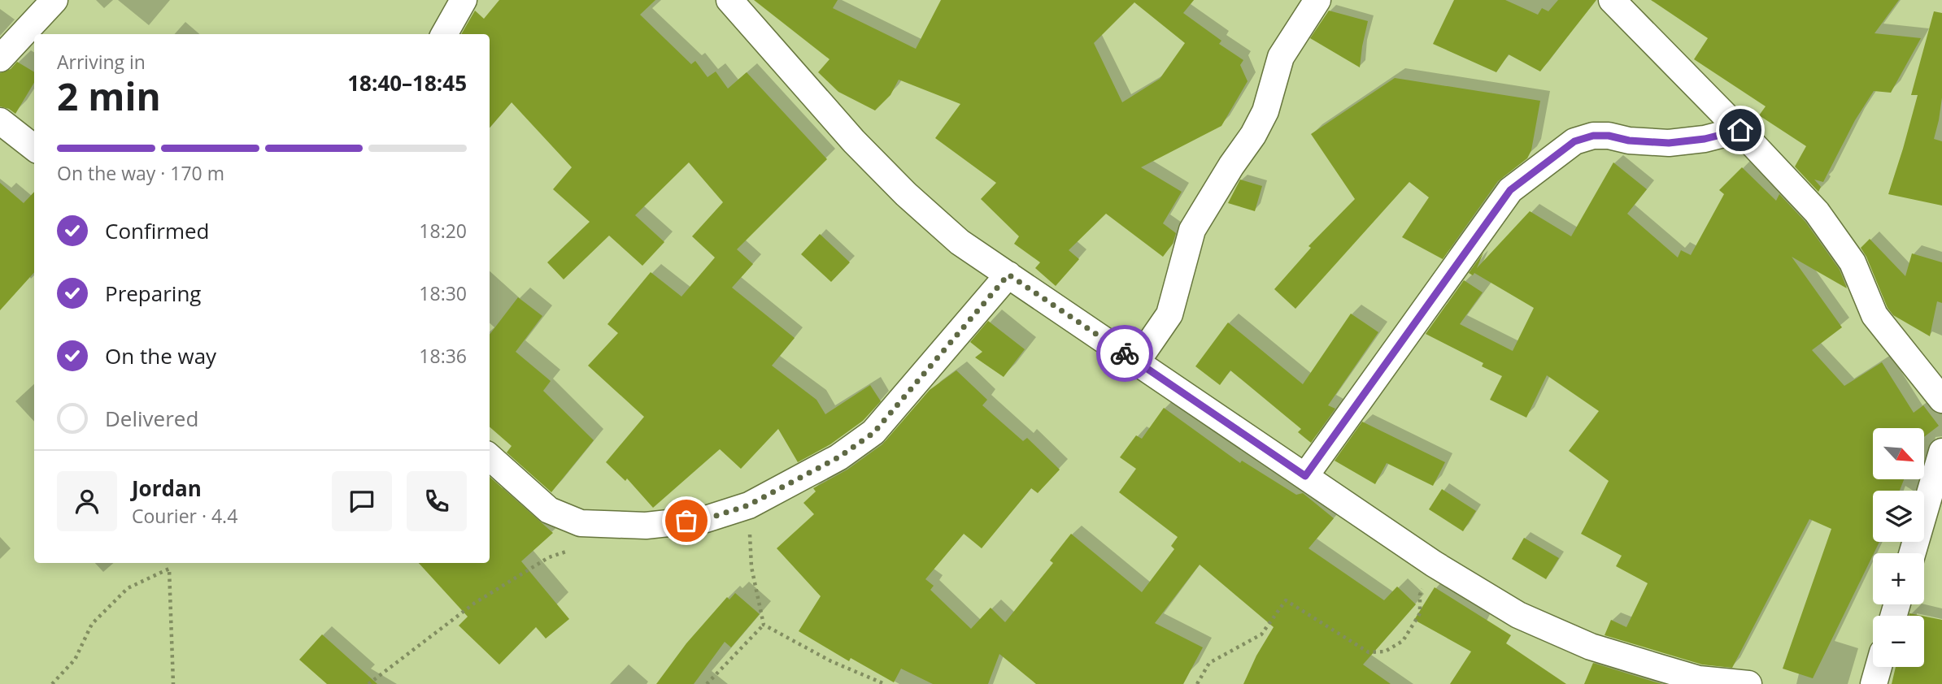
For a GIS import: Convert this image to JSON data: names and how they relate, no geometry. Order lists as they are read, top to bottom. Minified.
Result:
{"north":"bottom right","page":{"heading":["2 min","Arriving in","18:40–18:45"],"panel":["Jordan","Courier · 4.4"],"bar":"On the way · 170 m","list":[["Confirmed","18:20"],["Preparing","18:30"],["On the way","18:36"],"Delivered"],"map_buttons":["+","−"]}}
